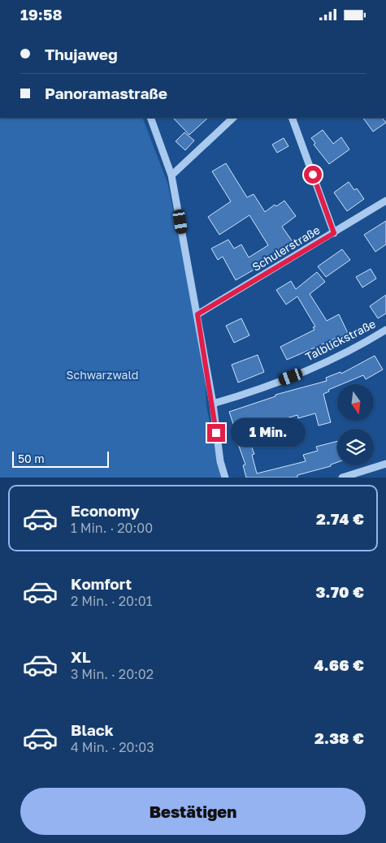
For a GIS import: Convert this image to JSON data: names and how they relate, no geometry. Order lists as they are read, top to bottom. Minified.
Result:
{"streets":{"street":["Schulerstraße","Talblickstraße"]},"parks":["Schwarzwald"],"scale_bar":"50 m","north":"bottom","page":{"status":"19:58","banner":["Thujaweg","Panoramastraße"],"bubble":"1 Min.","scale":"50 m","list":[{"name":"Economy","note":"1 Min. · 20:00","value":"2.74 €"},{"name":"Komfort","note":"2 Min. · 20:01","value":"3.70 €"},{"name":"XL","note":"3 Min. · 20:02","value":"4.66 €"},{"name":"Black","note":"4 Min. · 20:03","value":"2.38 €"}],"buttons":"Bestätigen"}}
